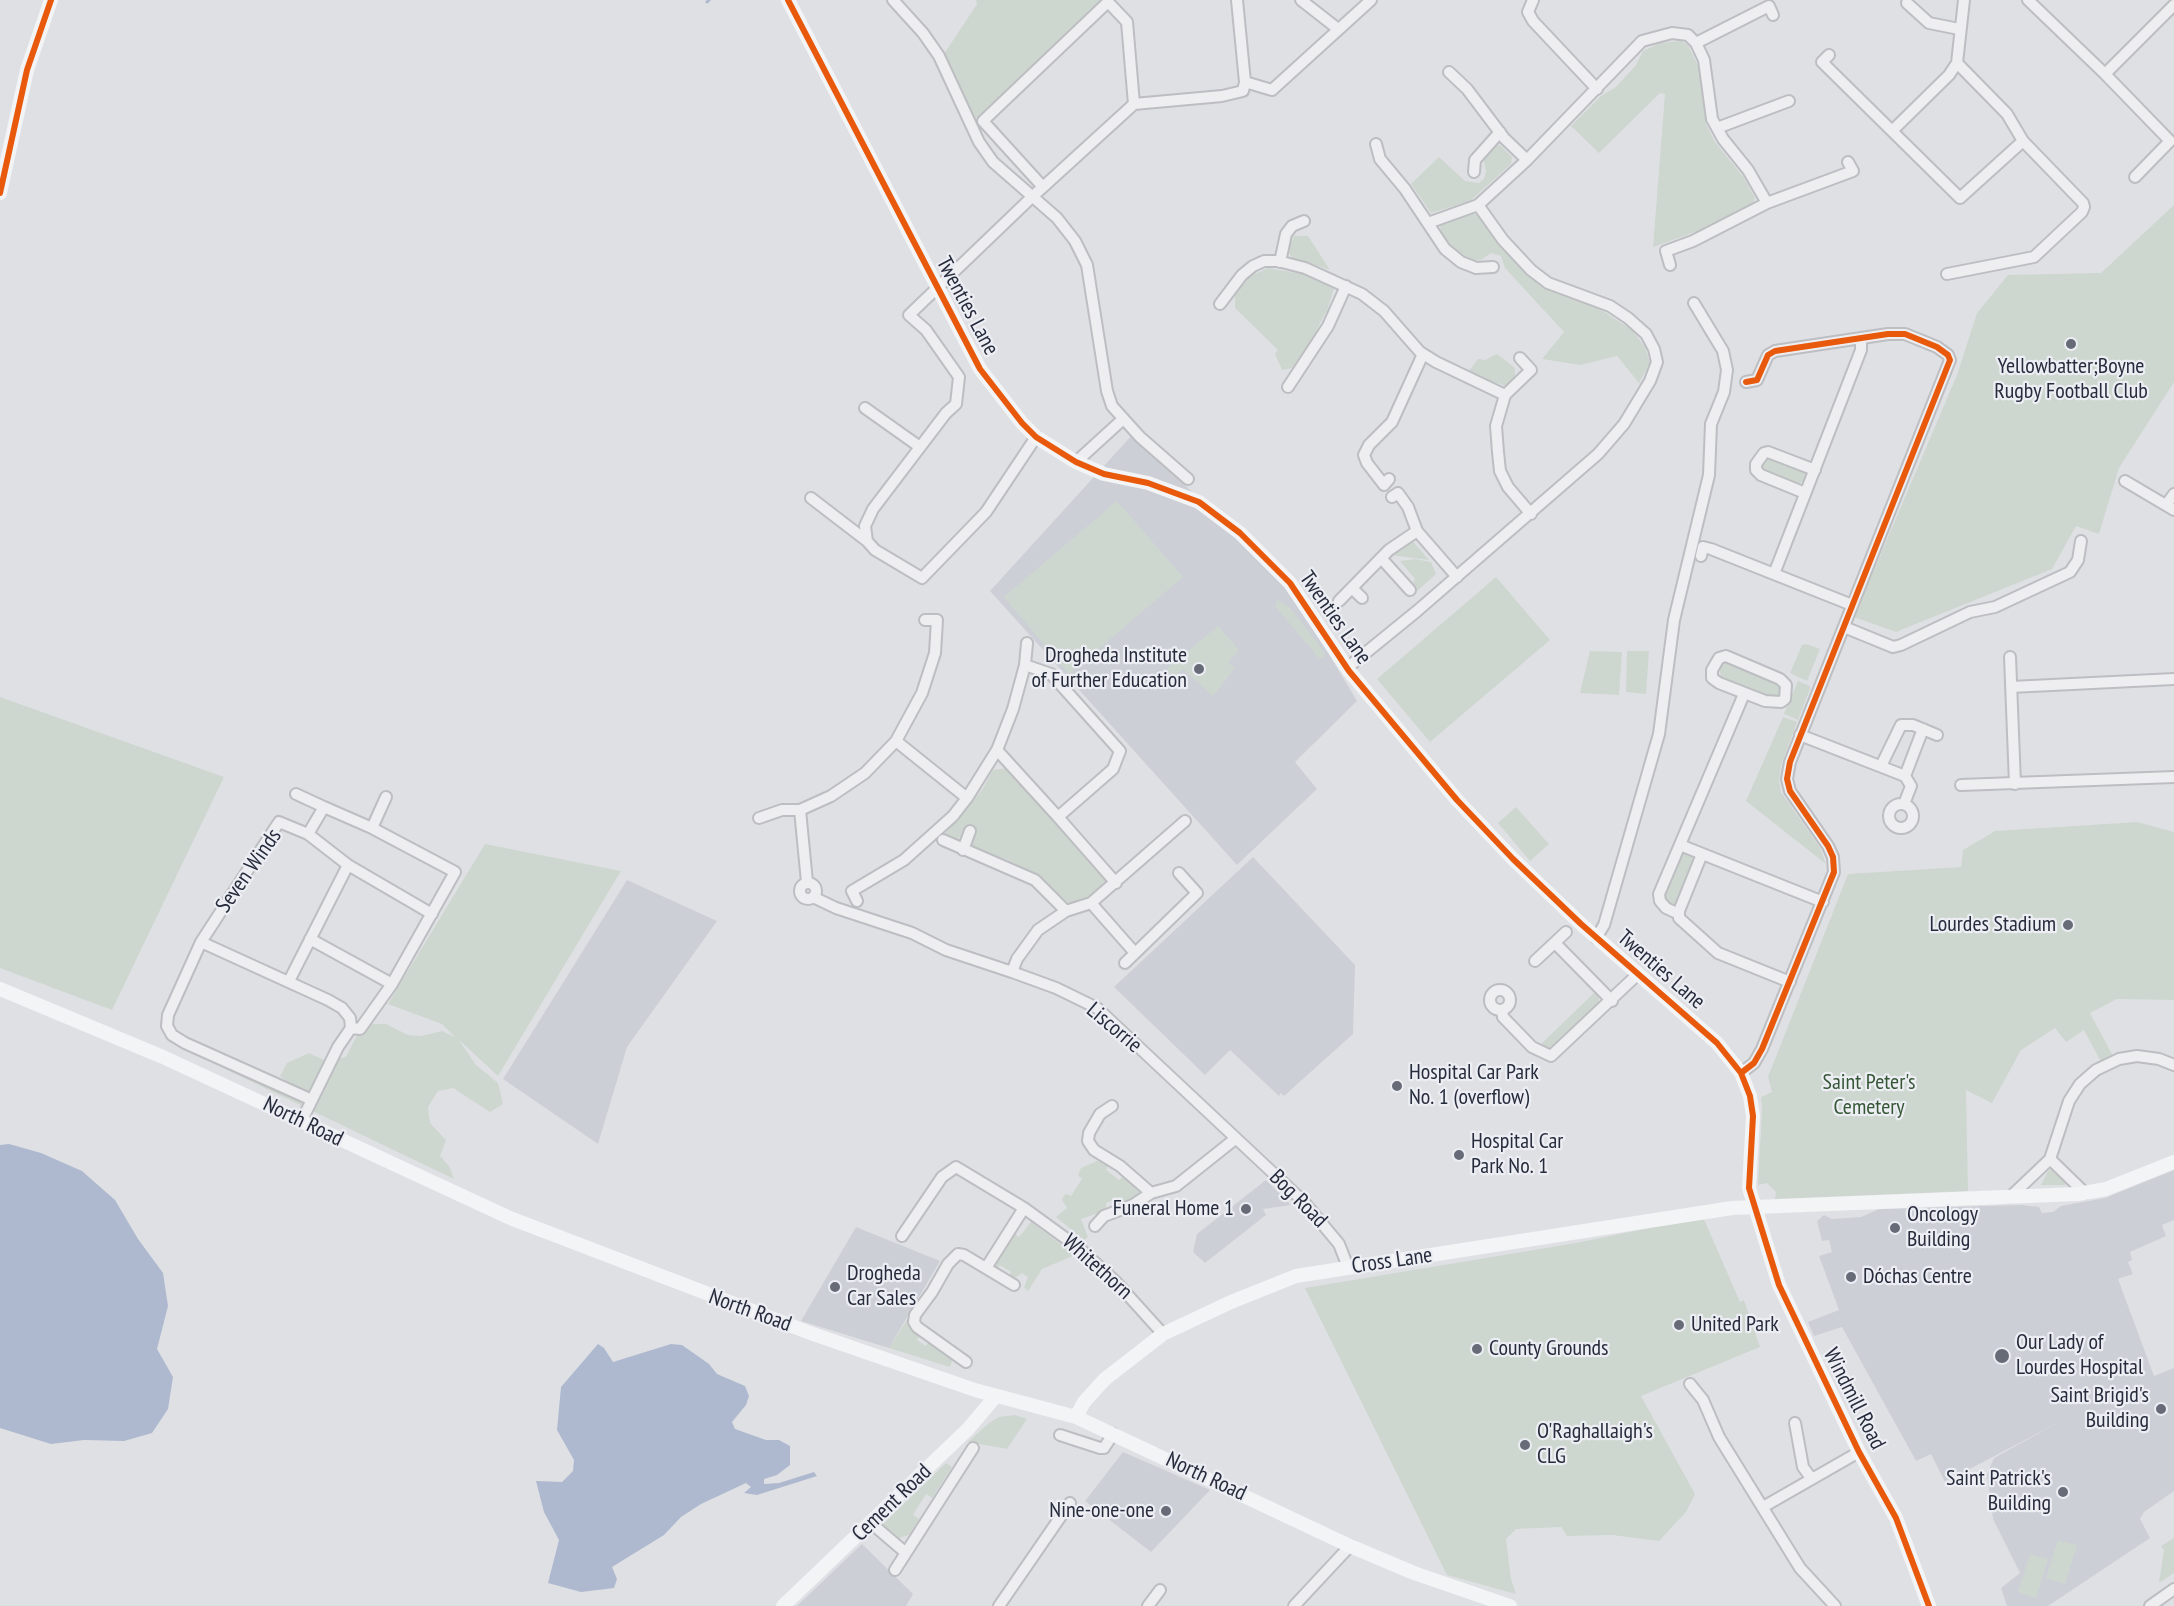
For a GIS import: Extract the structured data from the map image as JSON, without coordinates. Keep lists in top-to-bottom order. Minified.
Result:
{"streets":{"main road":["Twenties Lane","North Road","Cross Lane","Windmill Road","Cement Road"],"street":["Seven Winds","Liscorrie","Bog Road","Whitethorn"]},"crossings":[["Twenties Lane","Cross Lane"],["Twenties Lane","Windmill Road"],["Liscorrie","Bog Road"],["North Road","Cross Lane"],["North Road","Cement Road"],["Bog Road","Cross Lane"],["Cross Lane","Whitethorn"],["Cross Lane","Windmill Road"]],"parks":["Saint Peter's Cemetery"],"places":["Yellowbatter;Boyne Rugby Football Club","Drogheda Institute of Further Education","Lourdes Stadium","Hospital Car Park No. 1 (overflow)","Hospital Car Park No. 1","Funeral Home 1","Oncology Building","Dóchas Centre","Drogheda Car Sales","United Park","County Grounds","Our Lady of Lourdes Hospital","Saint Brigid's Building","O'Raghallaigh's CLG","Saint Patrick's Building","Nine-one-one"]}
